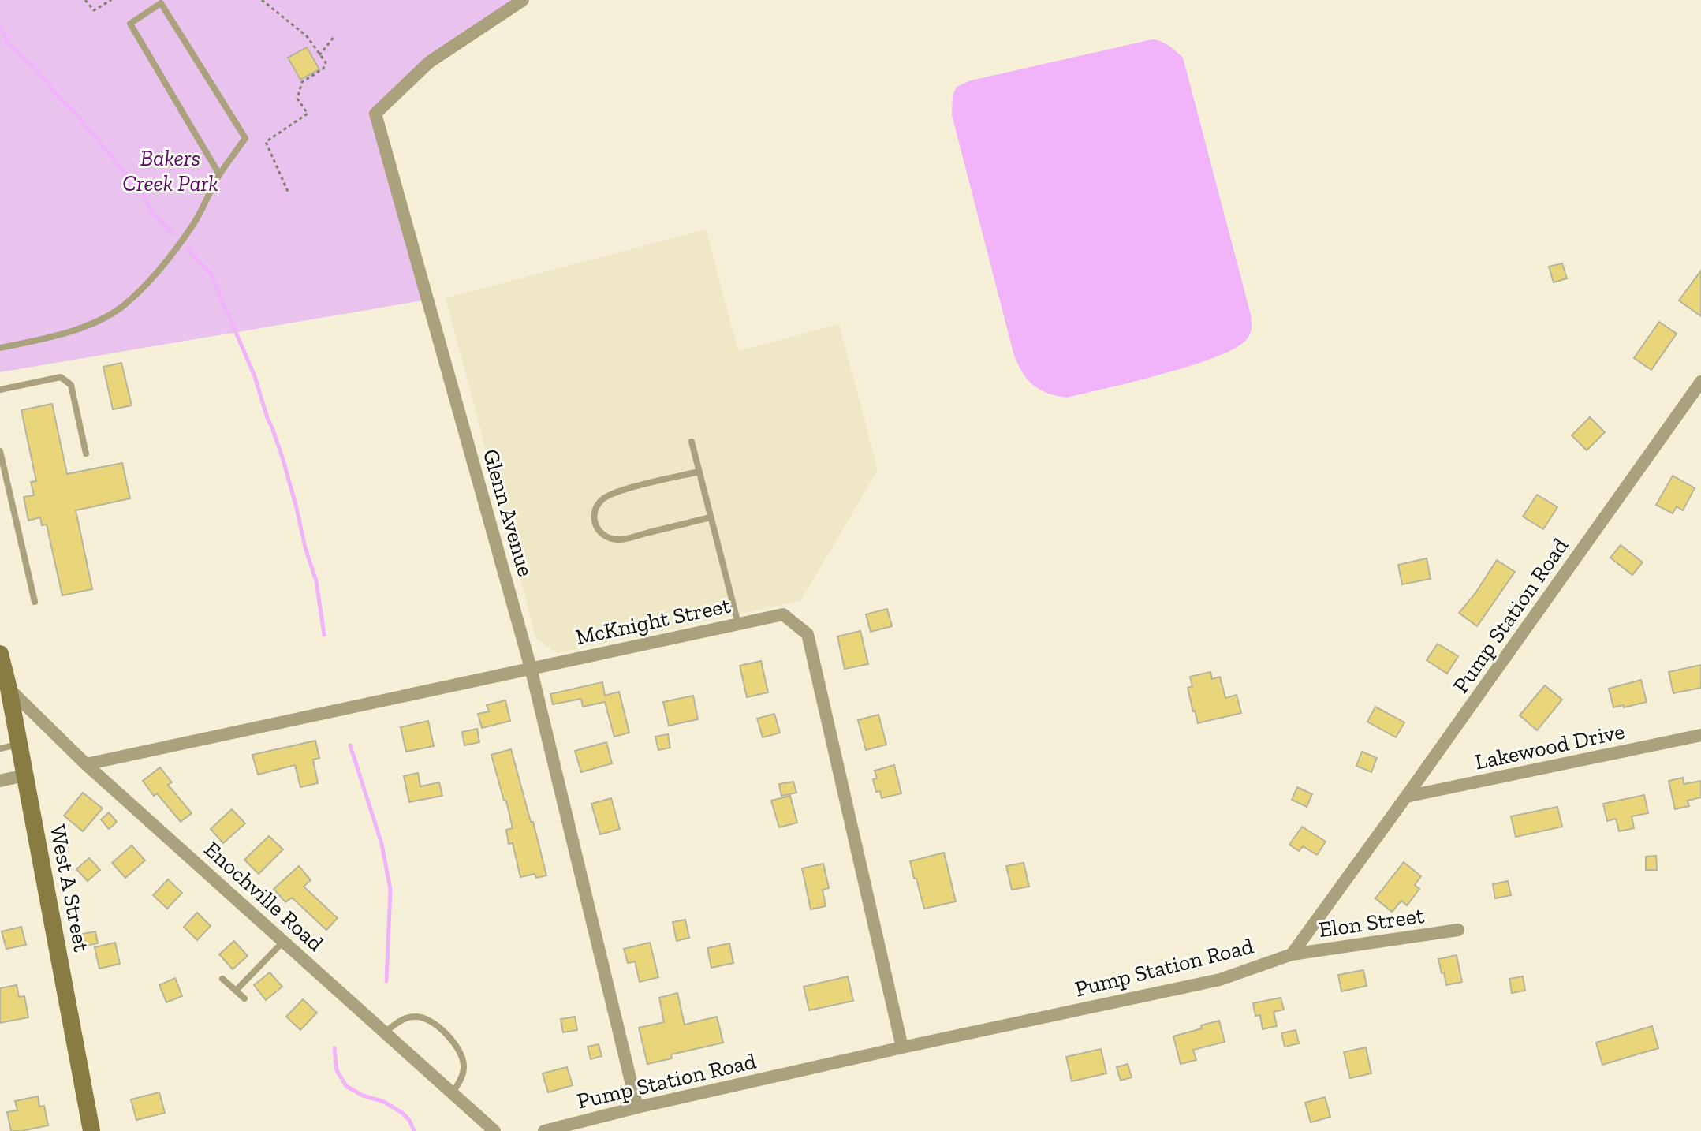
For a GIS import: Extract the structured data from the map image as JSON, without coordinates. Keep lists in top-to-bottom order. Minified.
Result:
{"streets":{"street":["Glenn Avenue","Pump Station Road","McKnight Street","Lakewood Drive","West A Street","Enochville Road","Elon Street"]},"crossings":[["Glenn Avenue","Pump Station Road"],["Glenn Avenue","McKnight Street"],["Pump Station Road","McKnight Street"],["Pump Station Road","Lakewood Drive"],["Pump Station Road","Elon Street"],["McKnight Street","Enochville Road"],["West A Street","Enochville Road"]],"parks":["Bakers Creek Park"]}
